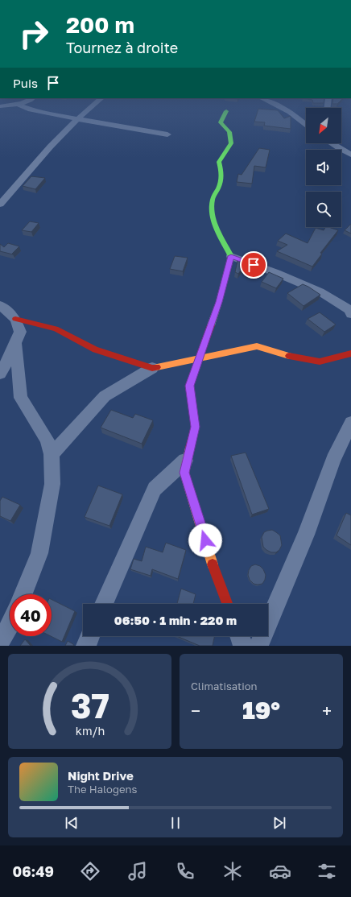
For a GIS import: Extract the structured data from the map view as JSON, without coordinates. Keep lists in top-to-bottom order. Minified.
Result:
{"north":"bottom left","page":{"turn":["200 m","Tournez à droite"],"then":"Puis","limit":"40","trip":"06:50 · 1 min · 220 m","tile":"Climatisation","heat":["−","19°","+"],"song":["Night Drive","The Halogens"],"tabs":"06:49","gauge":["37","km/h"]}}
